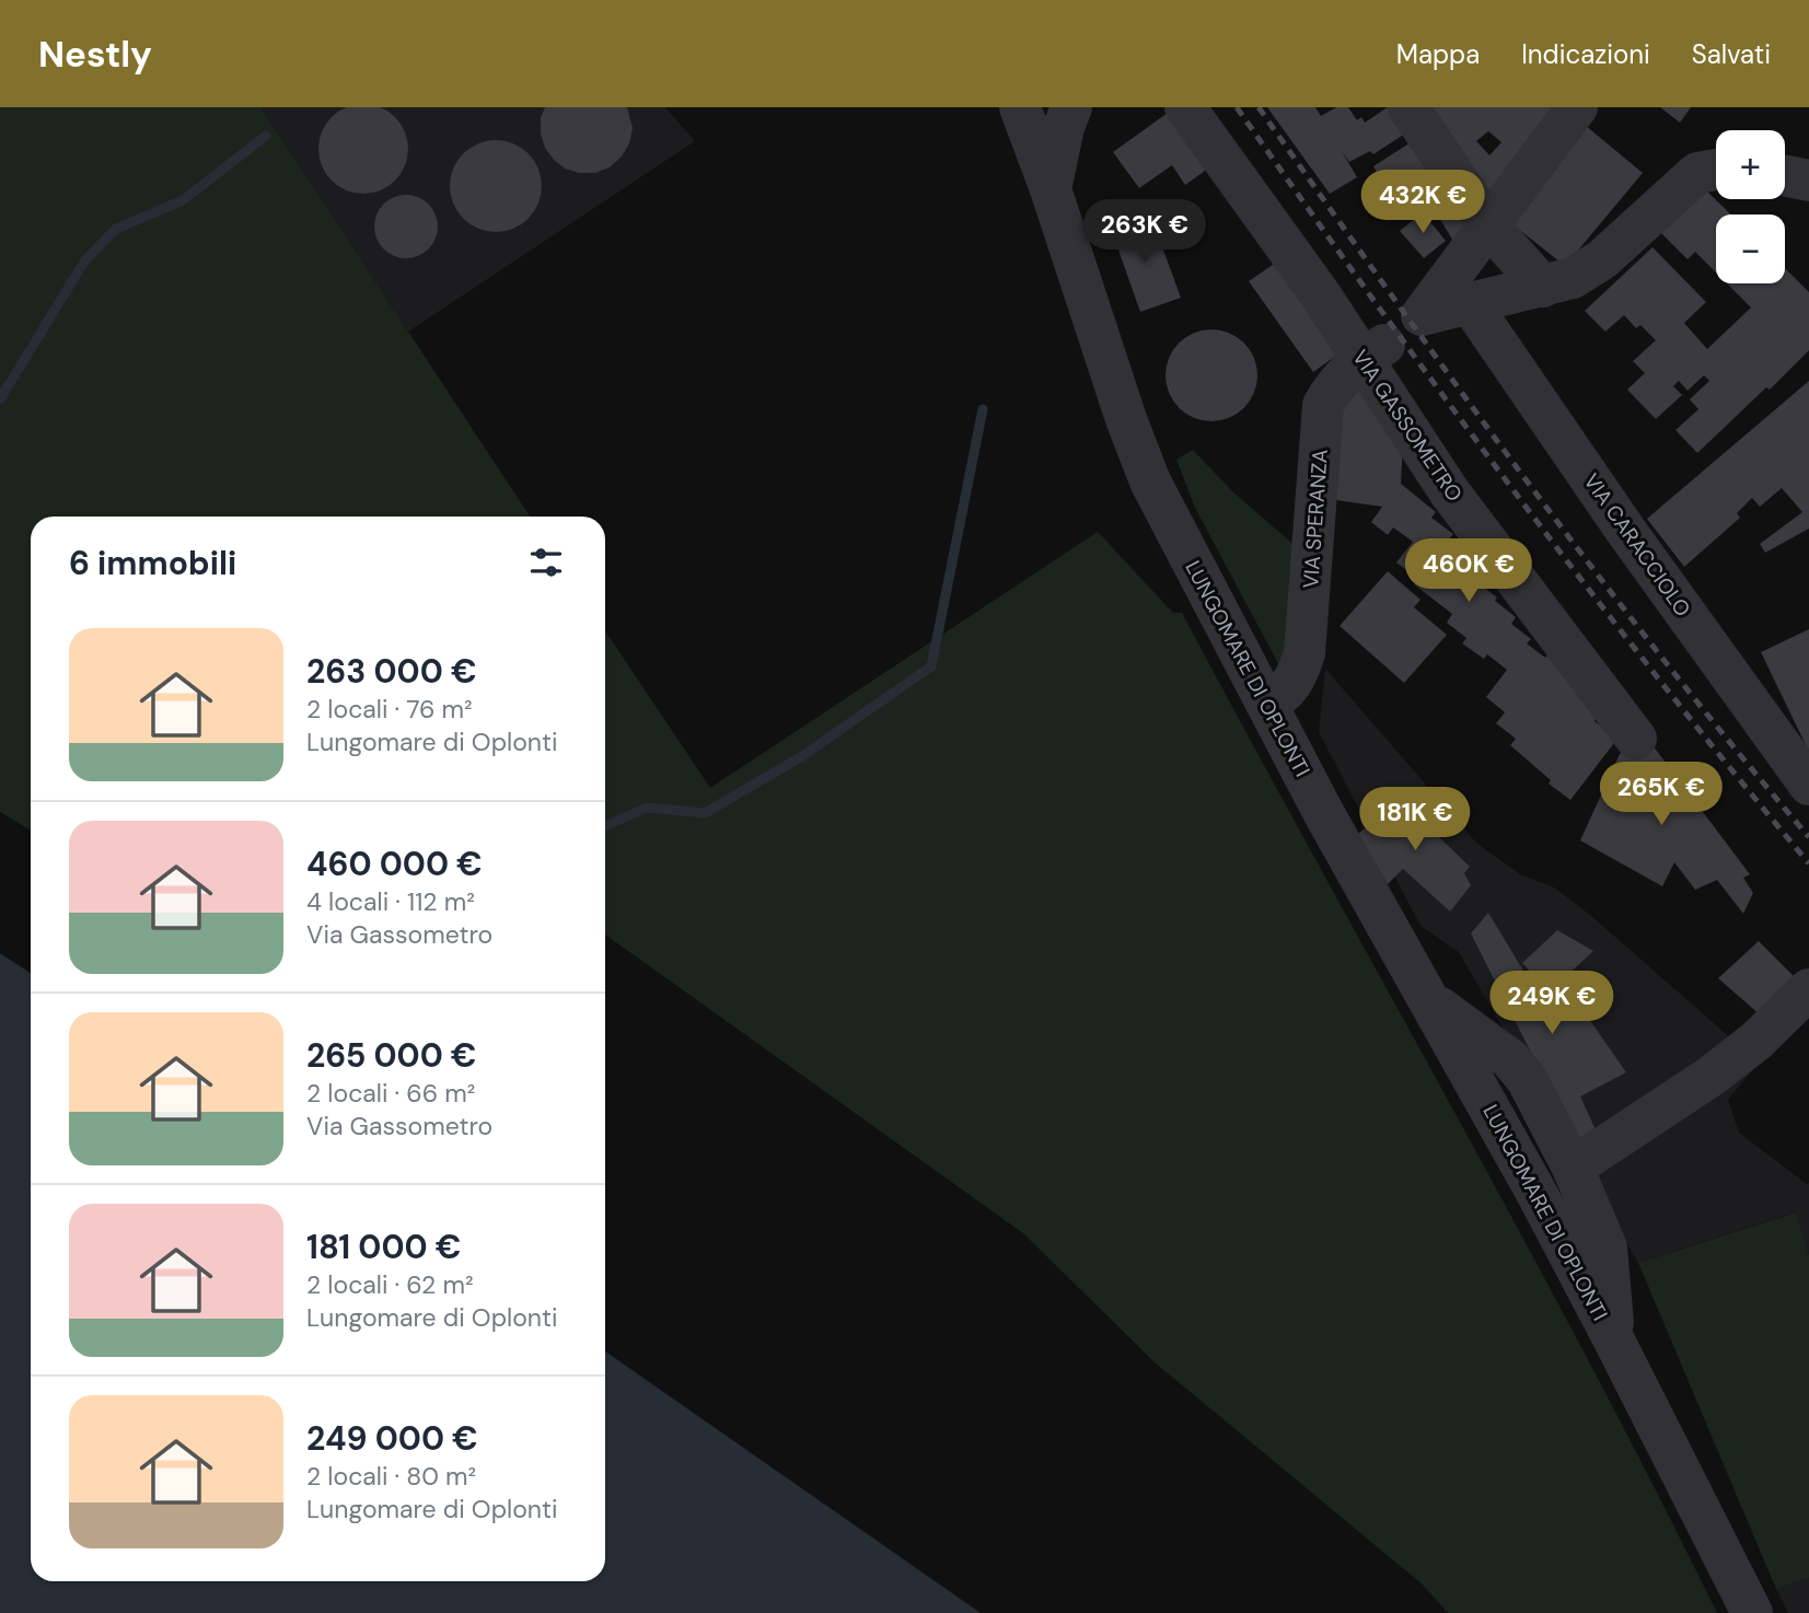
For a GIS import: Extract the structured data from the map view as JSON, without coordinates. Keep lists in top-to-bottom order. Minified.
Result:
{"streets":{"street":["VIA GASSOMETRO","VIA SPERANZA","VIA CARACCIOLO","LUNGOMARE DI OPLONTI"]},"crossings":[["VIA GASSOMETRO","VIA SPERANZA"],["VIA SPERANZA","LUNGOMARE DI OPLONTI"]],"page":{"header":"Nestly","nav":["Mappa","Indicazioni","Salvati"],"map_buttons":["+","−"],"price":["432K €","263K €","460K €","265K €","181K €","249K €"],"heading":"6 immobili","list":[{"name":"263 000 €","note":"2 locali · 76 m² · Lungomare di Oplonti"},{"name":"460 000 €","note":"4 locali · 112 m² · Via Gassometro"},{"name":"265 000 €","note":"2 locali · 66 m² · Via Gassometro"},{"name":"181 000 €","note":"2 locali · 62 m² · Lungomare di Oplonti"},{"name":"249 000 €","note":"2 locali · 80 m² · Lungomare di Oplonti"}]}}
